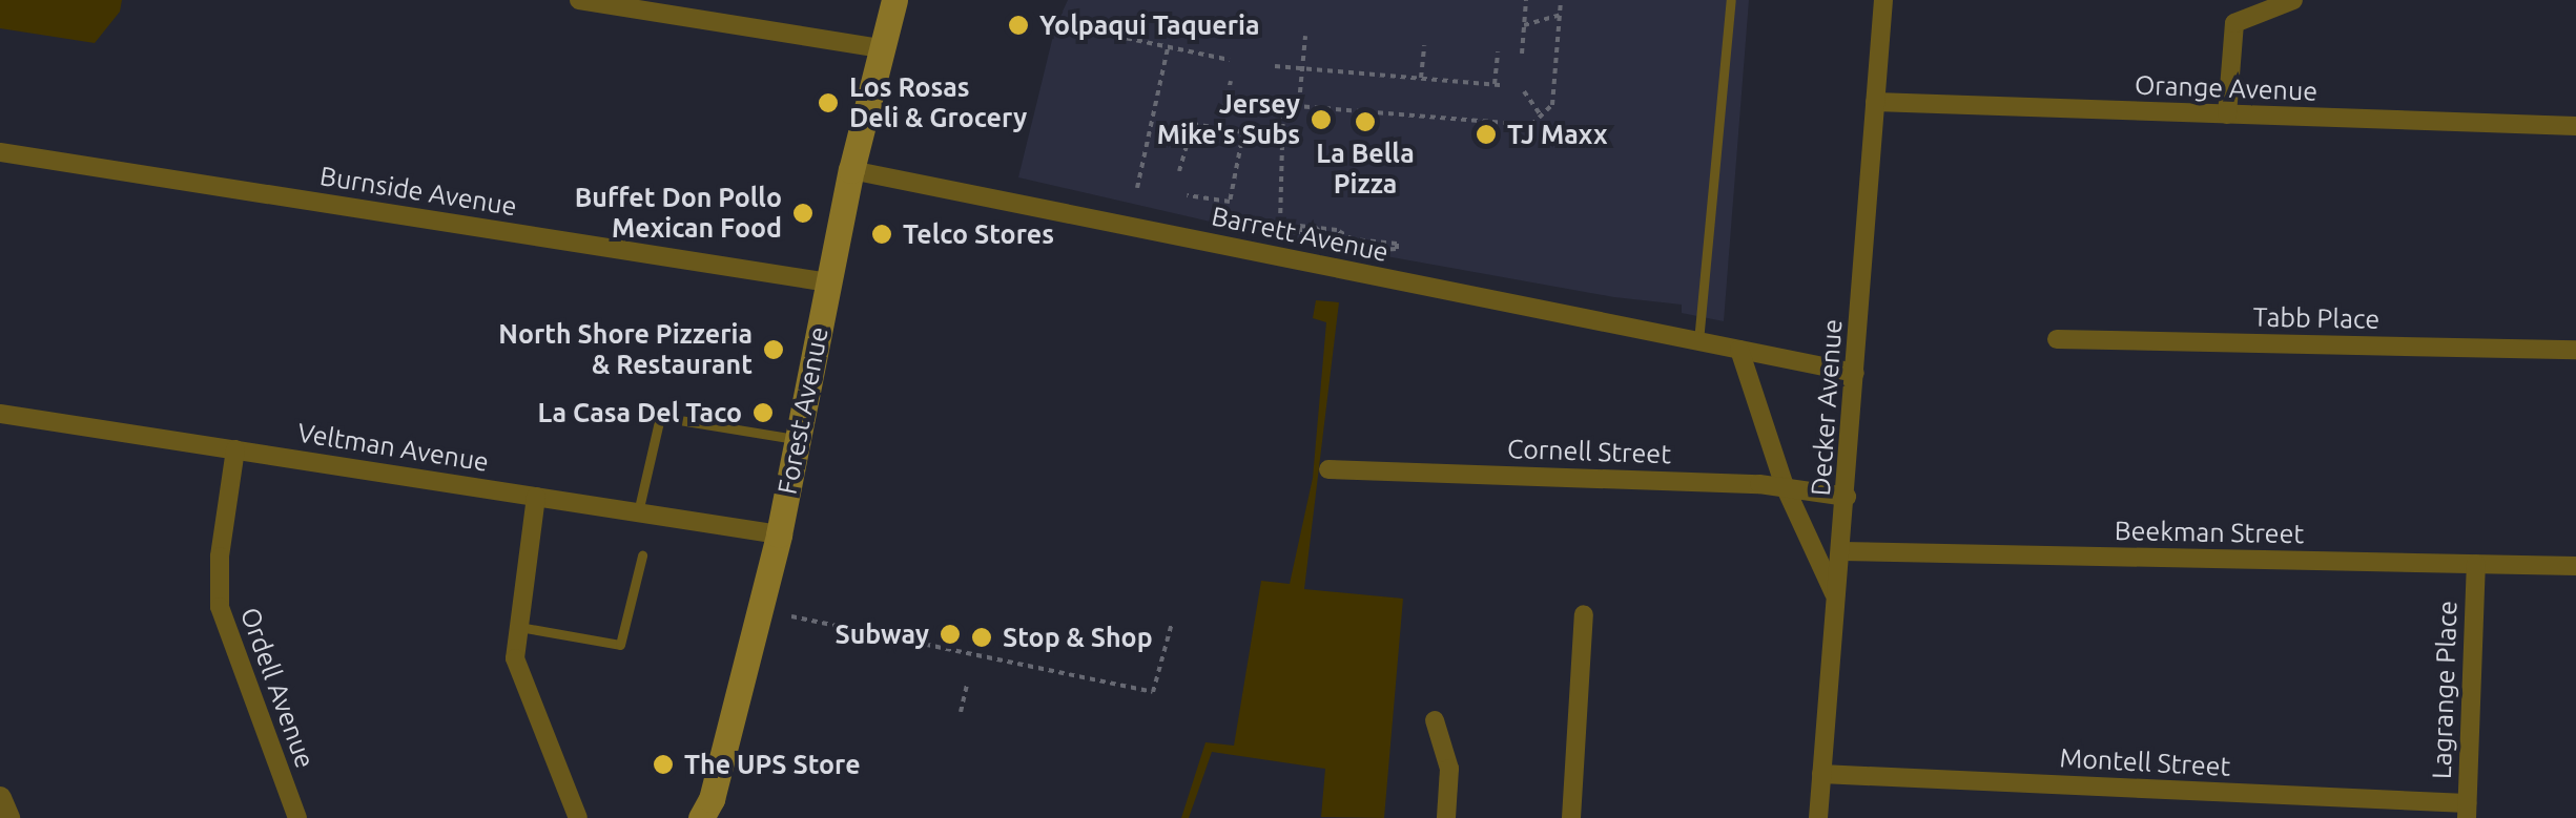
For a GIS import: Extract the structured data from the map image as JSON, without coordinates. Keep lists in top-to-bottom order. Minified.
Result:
{"streets":{"main road":["Forest Avenue"],"street":["Orange Avenue","Burnside Avenue","Barrett Avenue","Tabb Place","Decker Avenue","Veltman Avenue","Cornell Street","Beekman Street","Ordell Avenue","Lagrange Place","Montell Street"]},"crossings":[["Orange Avenue","Decker Avenue"],["Burnside Avenue","Forest Avenue"],["Barrett Avenue","Decker Avenue"],["Barrett Avenue","Forest Avenue"],["Decker Avenue","Cornell Street"],["Decker Avenue","Beekman Street"],["Decker Avenue","Montell Street"],["Forest Avenue","Veltman Avenue"],["Veltman Avenue","Ordell Avenue"],["Beekman Street","Lagrange Place"],["Lagrange Place","Montell Street"]],"places":["Yolpaqui Taqueria","Los Rosas Deli & Grocery","Jersey Mike's Subs","La Bella Pizza","TJ Maxx","Buffet Don Pollo Mexican Food","Telco Stores","North Shore Pizzeria & Restaurant","La Casa Del Taco","Subway","Stop & Shop","The UPS Store"]}
